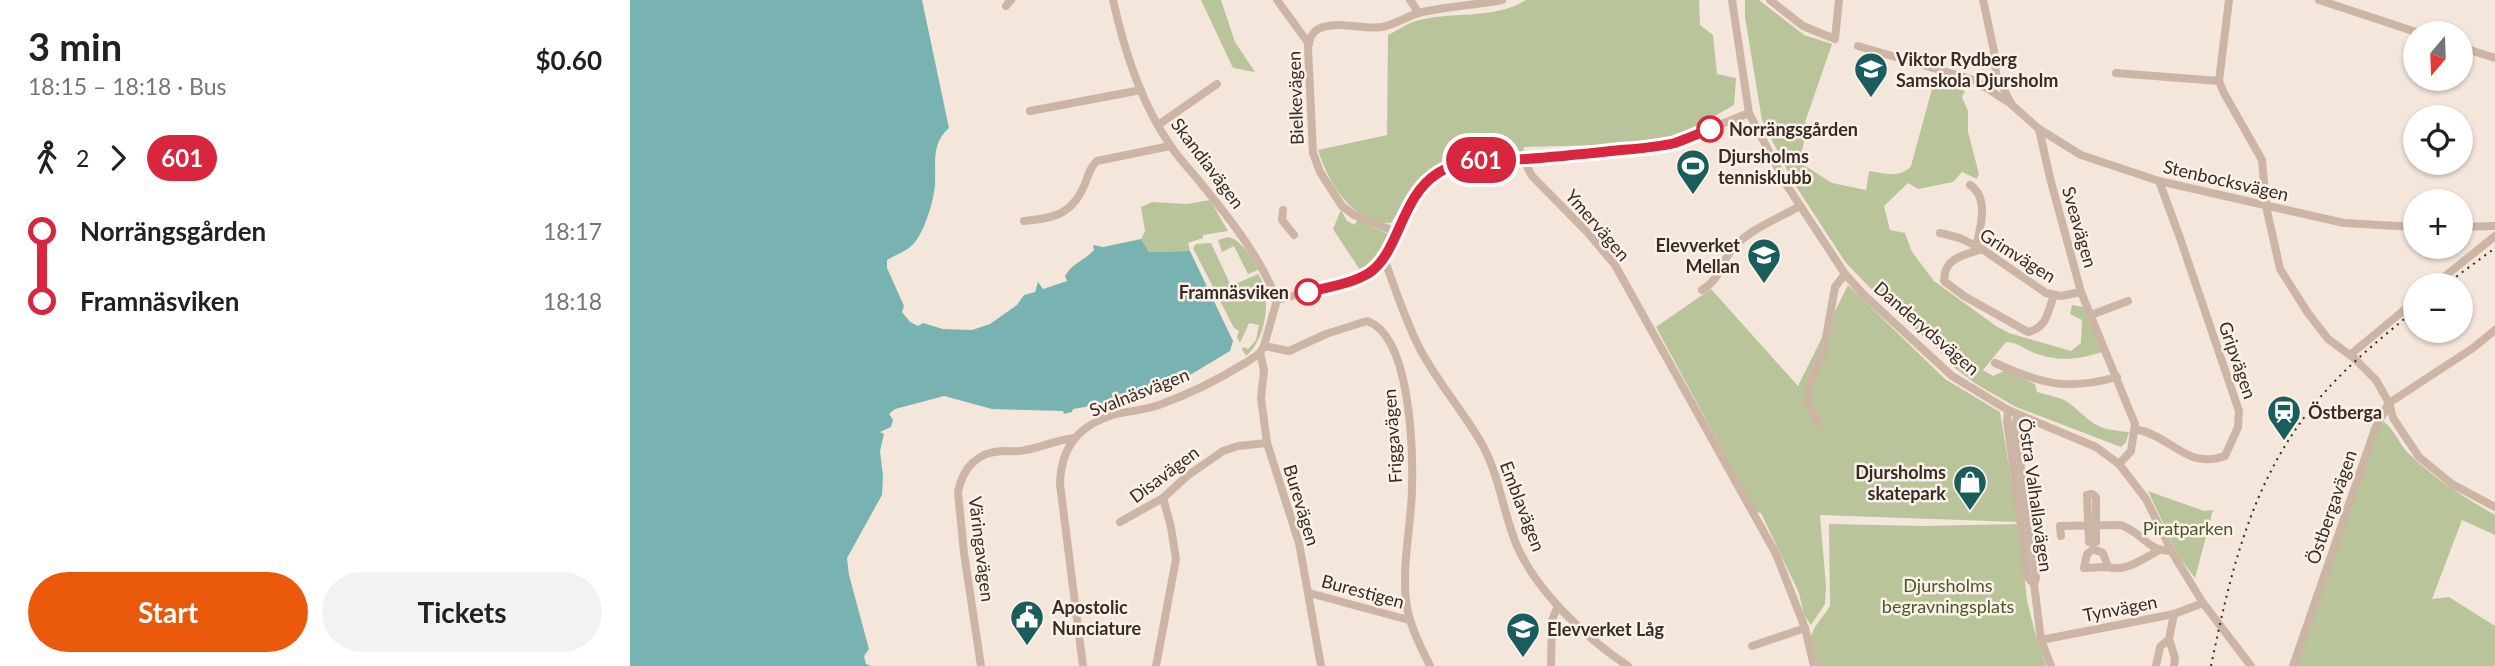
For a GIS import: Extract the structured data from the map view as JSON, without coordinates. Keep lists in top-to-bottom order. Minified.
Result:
{"streets":{"street":["Bielkevägen","Skandiavägen","Stenbocksvägen","Ymervägen","Sveavägen","Grimvägen","Danderydsvägen","Gripvägen","Svalnäsvägen","Friggavägen","Disavägen","Östra Valhallavägen","Burevägen","Emblavägen","Östbergavägen","Väringavägen","Burestigen","Tynvägen"]},"crossings":[["Stenbocksvägen","Sveavägen"],["Stenbocksvägen","Gripvägen"],["Sveavägen","Grimvägen"],["Sveavägen","Gripvägen"],["Danderydsvägen","Östra Valhallavägen"],["Danderydsvägen","Tynvägen"],["Svalnäsvägen","Friggavägen"],["Svalnäsvägen","Burevägen"],["Svalnäsvägen","Väringavägen"],["Friggavägen","Burevägen"],["Friggavägen","Burestigen"],["Disavägen","Burevägen"],["Östra Valhallavägen","Tynvägen"],["Burevägen","Burestigen"]],"parks":["Piratparken","Djursholms begravningsplats"],"places":{"school or university":["Viktor Rydberg Samskola Djursholm","Elevverket Mellan","Elevverket Låg"],"other":["Norrängsgården","Framnäsviken"],"sports":["Djursholms tennisklubb"],"station":["Östberga"],"shop":["Djursholms skatepark"],"public building":["Apostolic Nunciature"]},"lines":["bus line 601"],"north":"bottom","page":{"heading":["3 min","18:15 – 18:18 · Bus","$0.60"],"on_map":"601","map_buttons":["+","−"],"legs":["2","601"],"list":[{"name":"Norrängsgården","value":"18:17"},{"name":"Framnäsviken","value":"18:18"}],"buttons":["Start","Tickets"]}}
